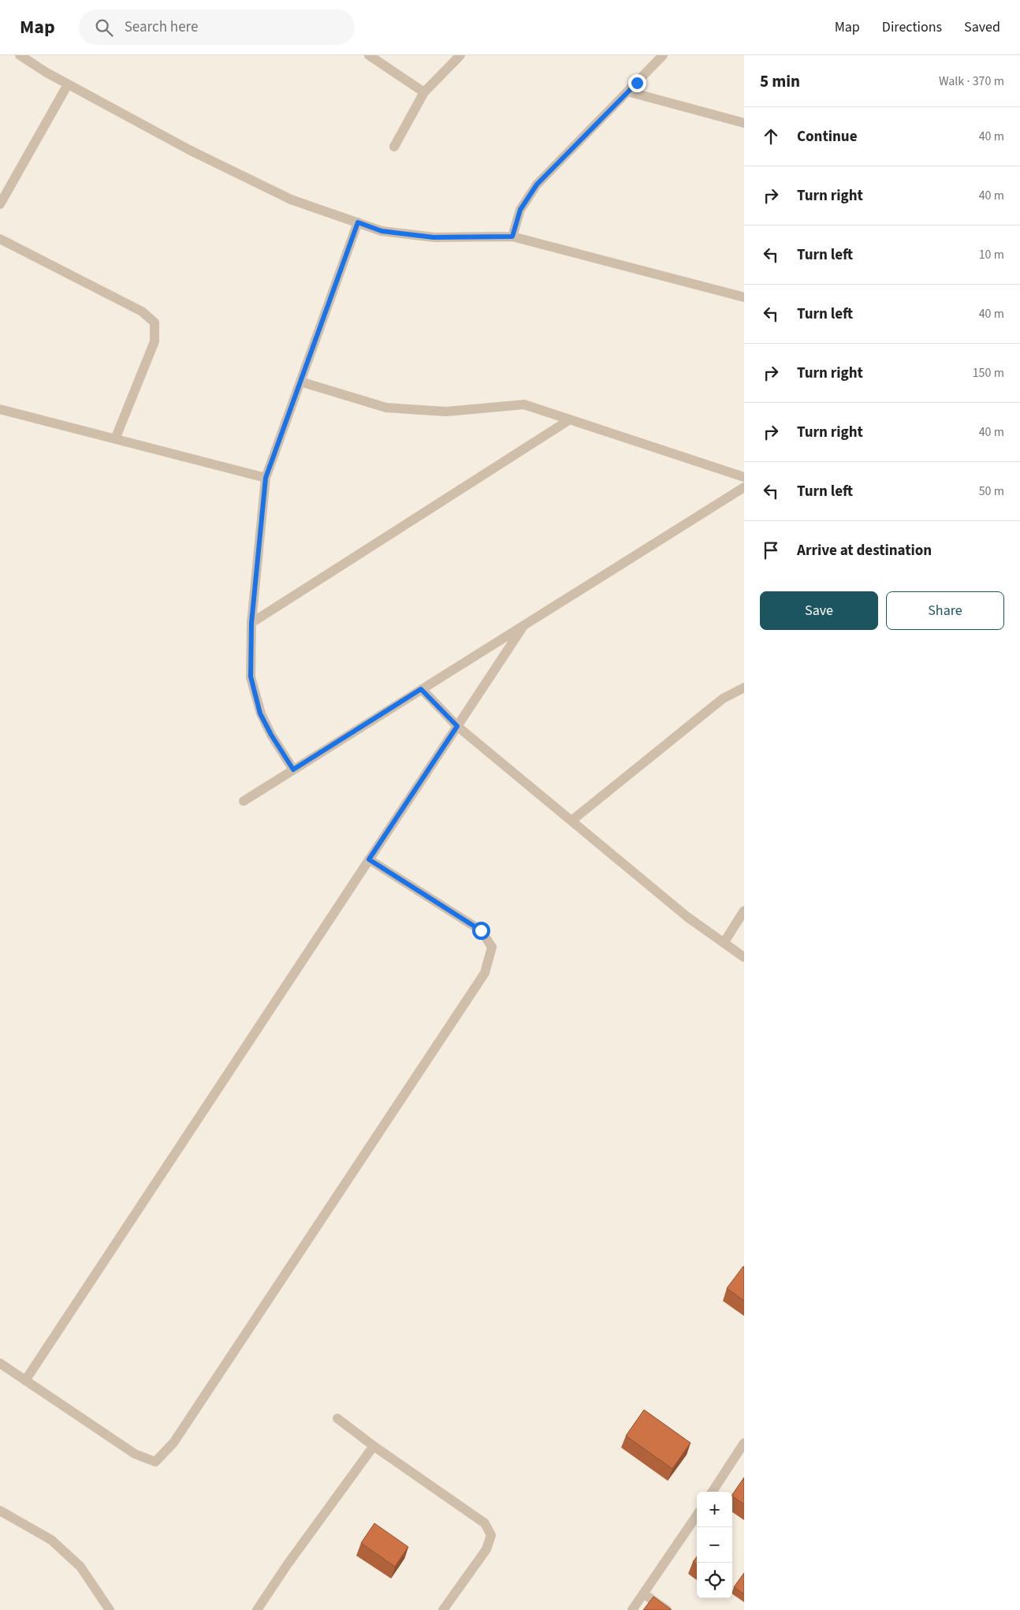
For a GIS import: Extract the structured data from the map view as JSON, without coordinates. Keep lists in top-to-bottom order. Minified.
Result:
{"page":{"header":"Map","search":"Search here","nav":["Map","Directions","Saved"],"heading":["5 min","Walk · 370 m"],"list":[["Continue","40 m"],["Turn right","40 m"],["Turn left","10 m"],["Turn left","40 m"],["Turn right","150 m"],["Turn right","40 m"],["Turn left","50 m"],"Arrive at destination"],"buttons":["Save","Share"],"map_buttons":["+","−"]}}
